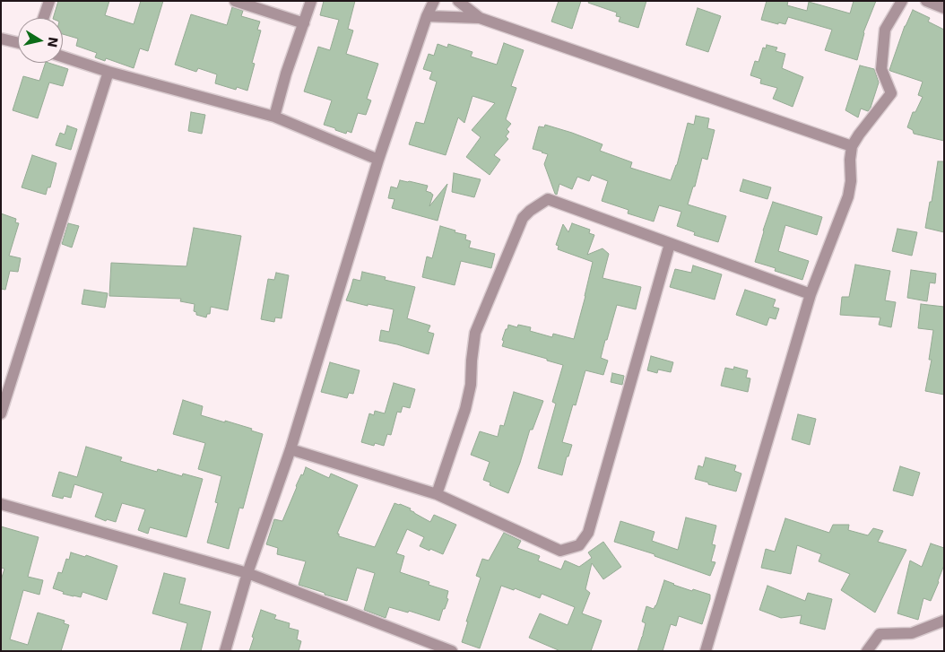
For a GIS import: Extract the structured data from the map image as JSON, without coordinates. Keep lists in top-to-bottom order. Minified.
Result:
{"north":"right"}
